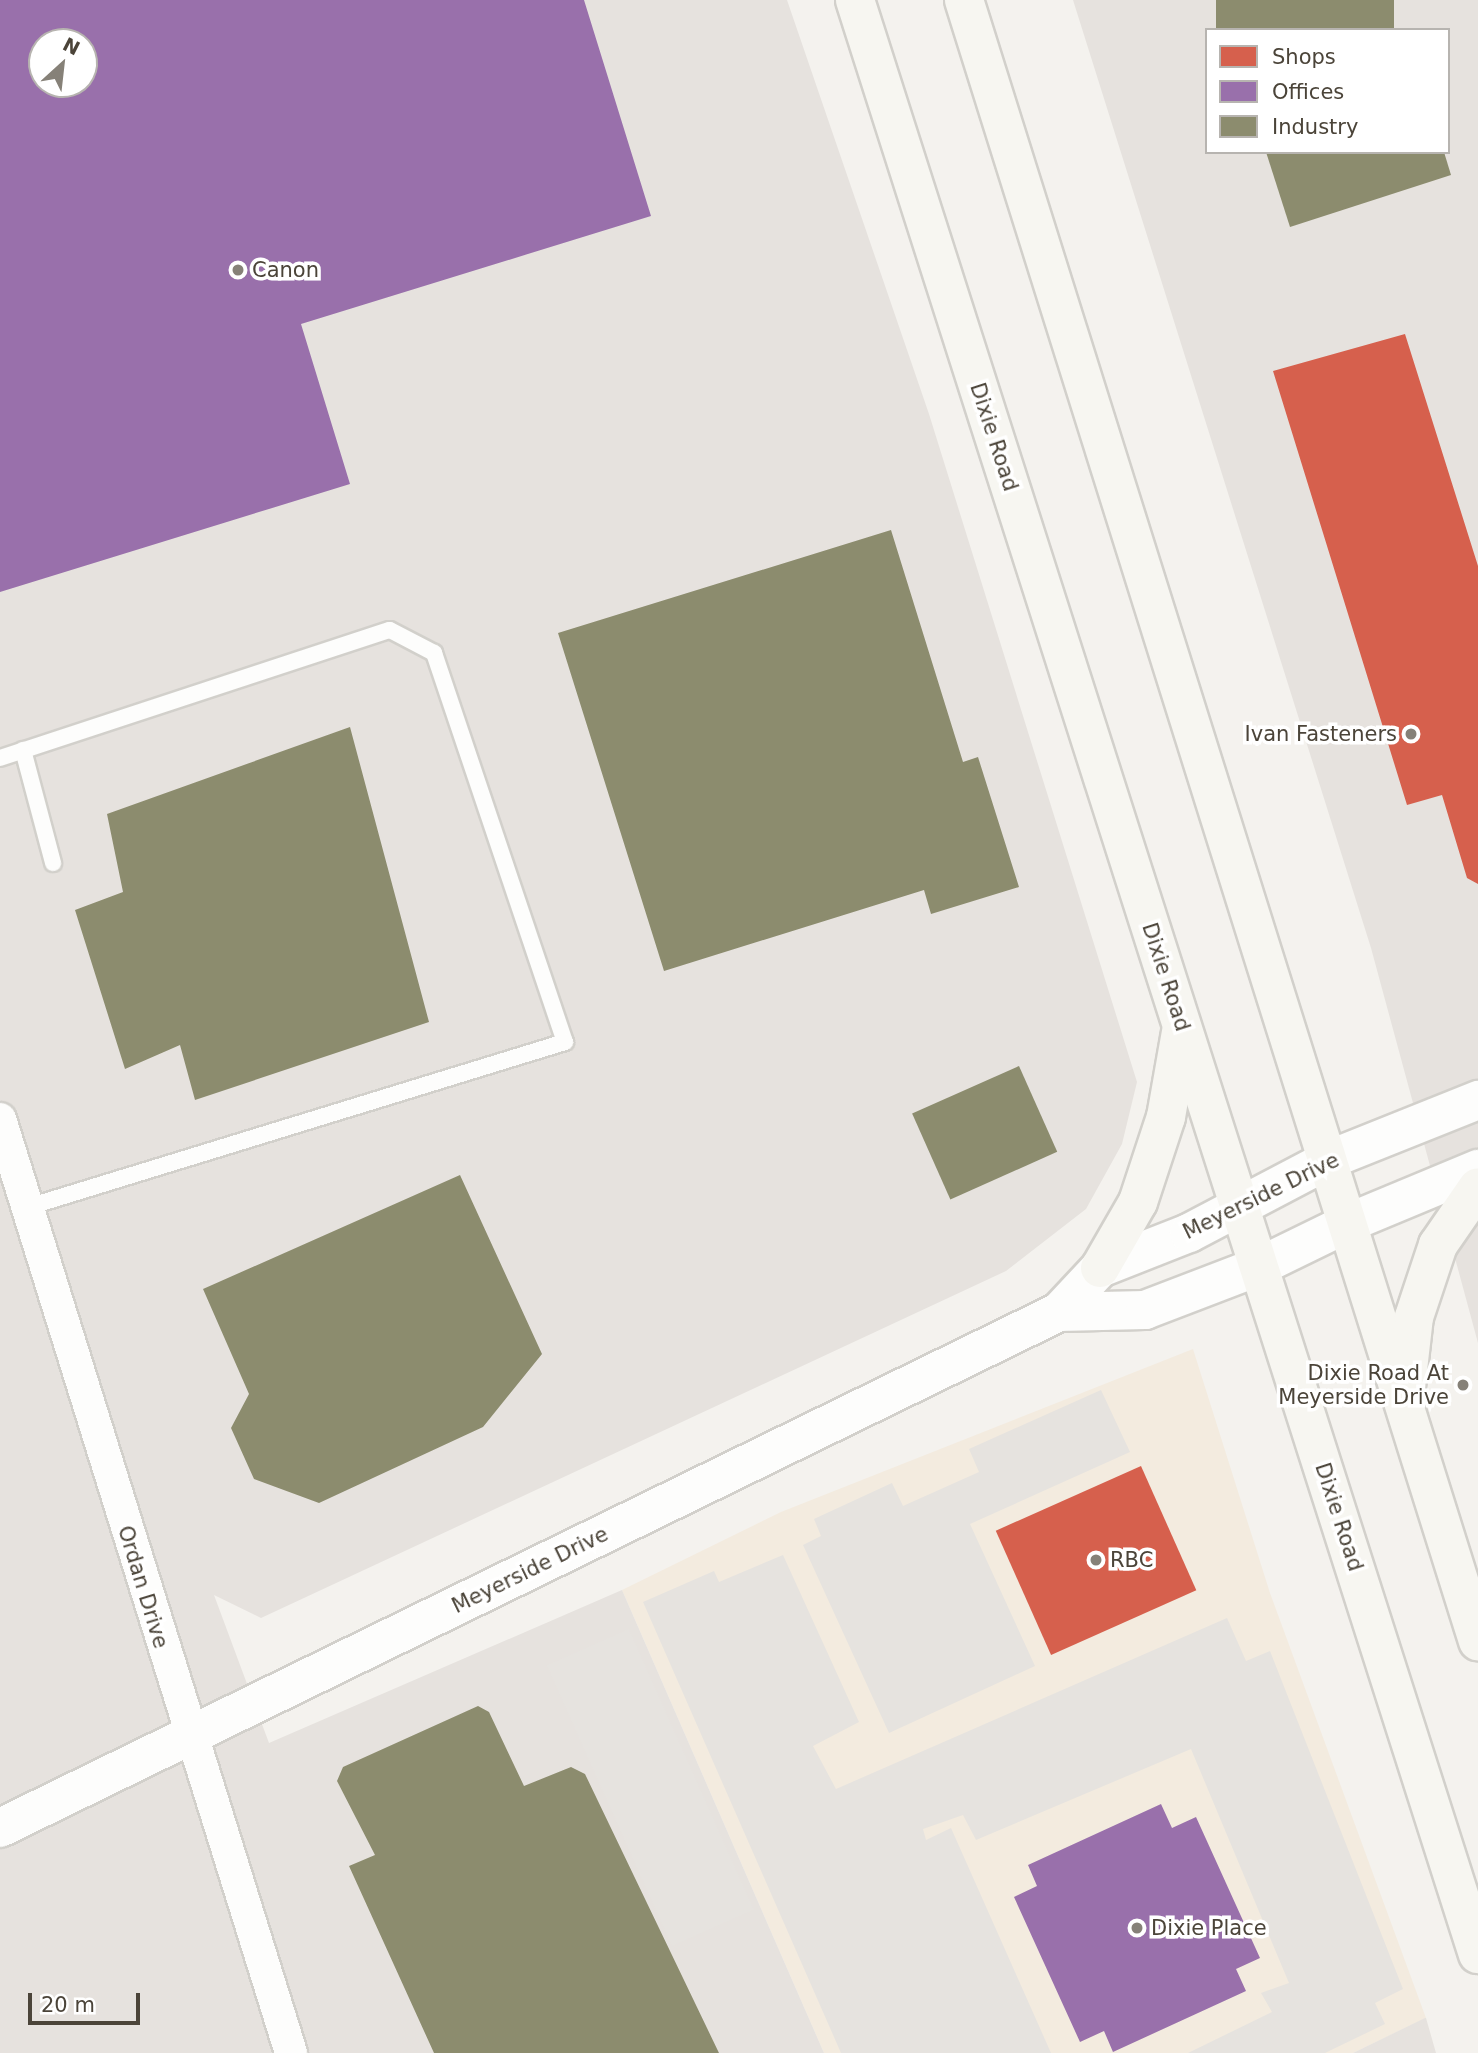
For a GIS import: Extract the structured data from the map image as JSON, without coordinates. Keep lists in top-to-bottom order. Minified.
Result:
{"streets":{"main road":["Dixie Road"],"street":["Meyerside Drive","Ordan Drive"]},"crossings":[["Dixie Road","Meyerside Drive"],["Meyerside Drive","Ordan Drive"]],"places":["Canon","Ivan Fasteners","Dixie Road At Meyerside Drive","RBC","Dixie Place"],"legend":["Shops","Offices","Industry"],"scale_bar":"20 m","north":"top right"}
